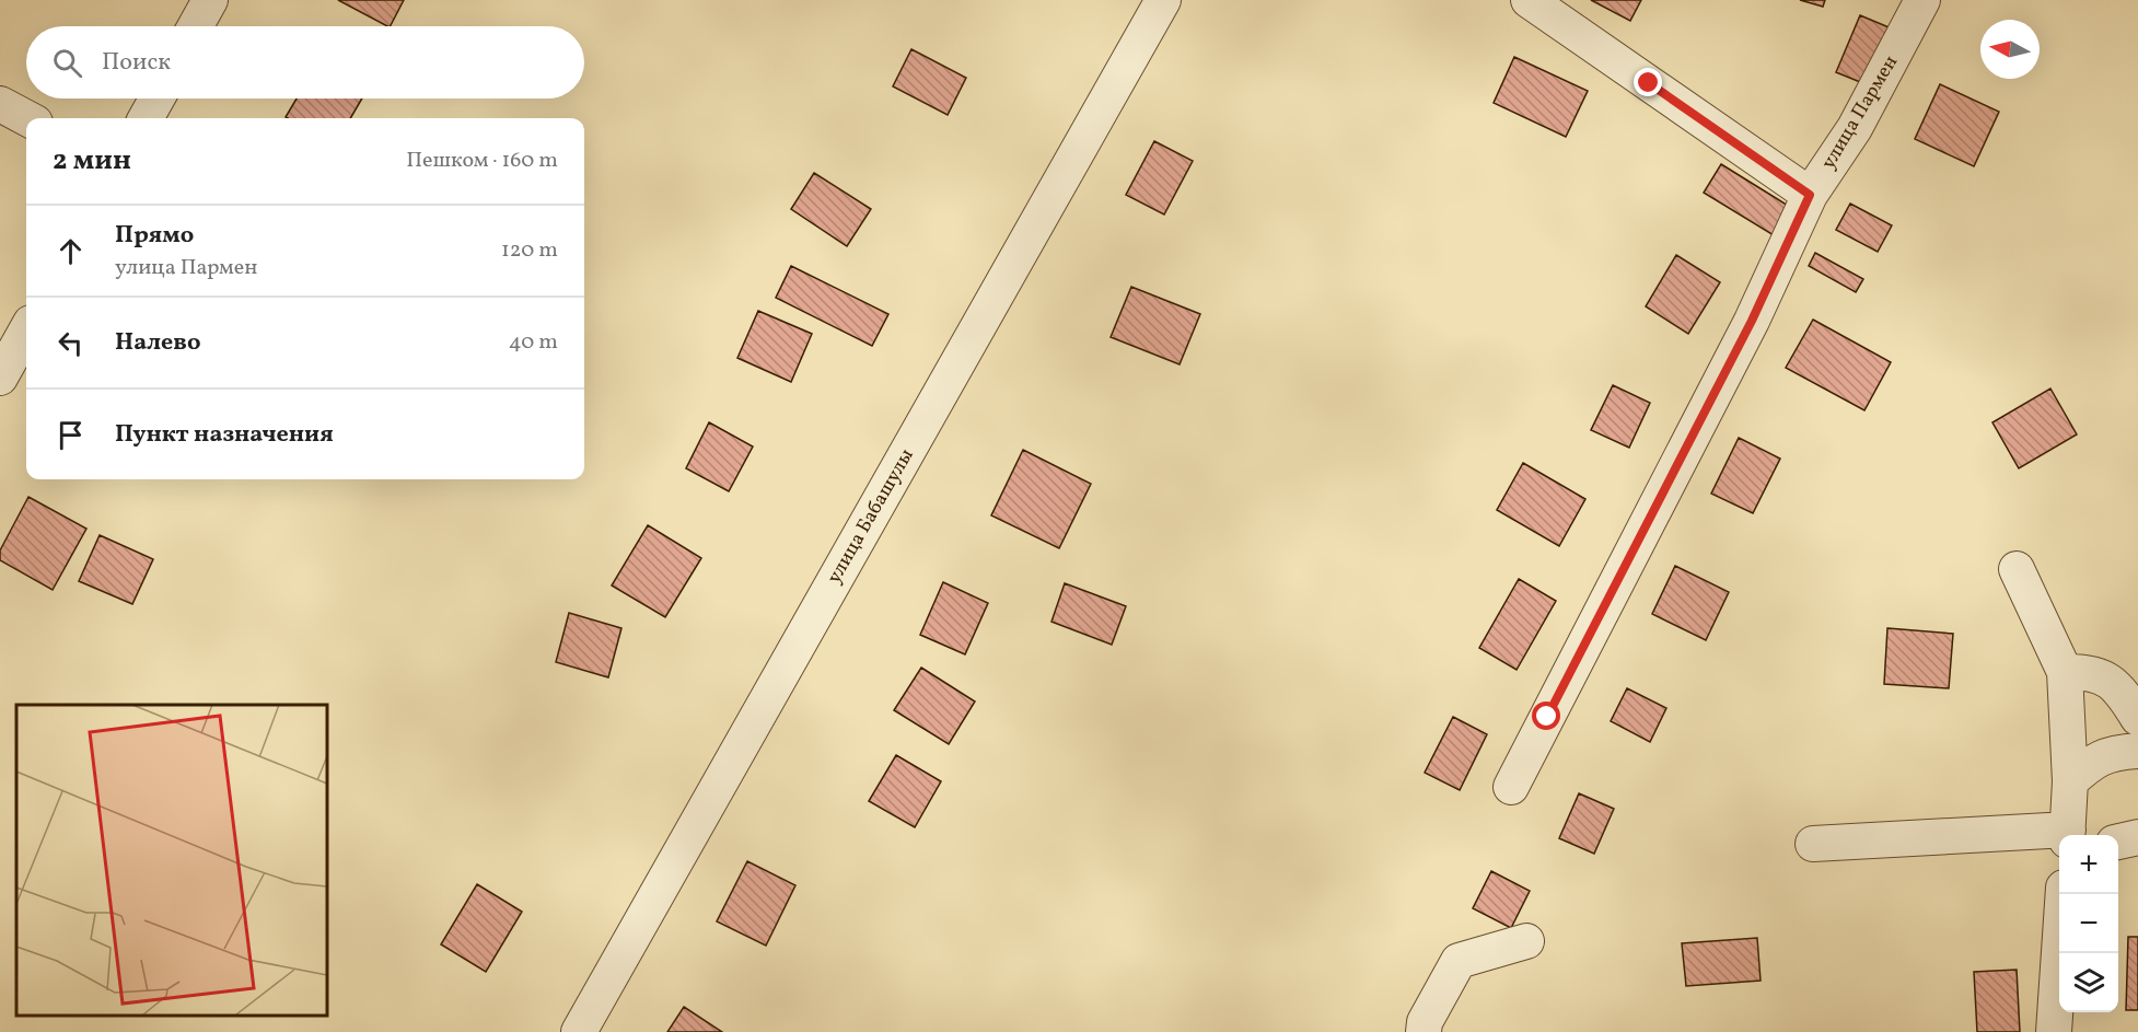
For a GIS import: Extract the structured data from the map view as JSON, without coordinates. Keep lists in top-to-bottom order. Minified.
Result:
{"streets":{"street":["улица Пармен","улица Бабашулы"]},"north":"left","page":{"search":"Поиск","heading":["2 мин","Пешком · 160 m"],"list":[["Прямо","улица Пармен","120 m"],["Налево","40 m"],"Пункт назначения"],"map_buttons":["+","−"]}}
